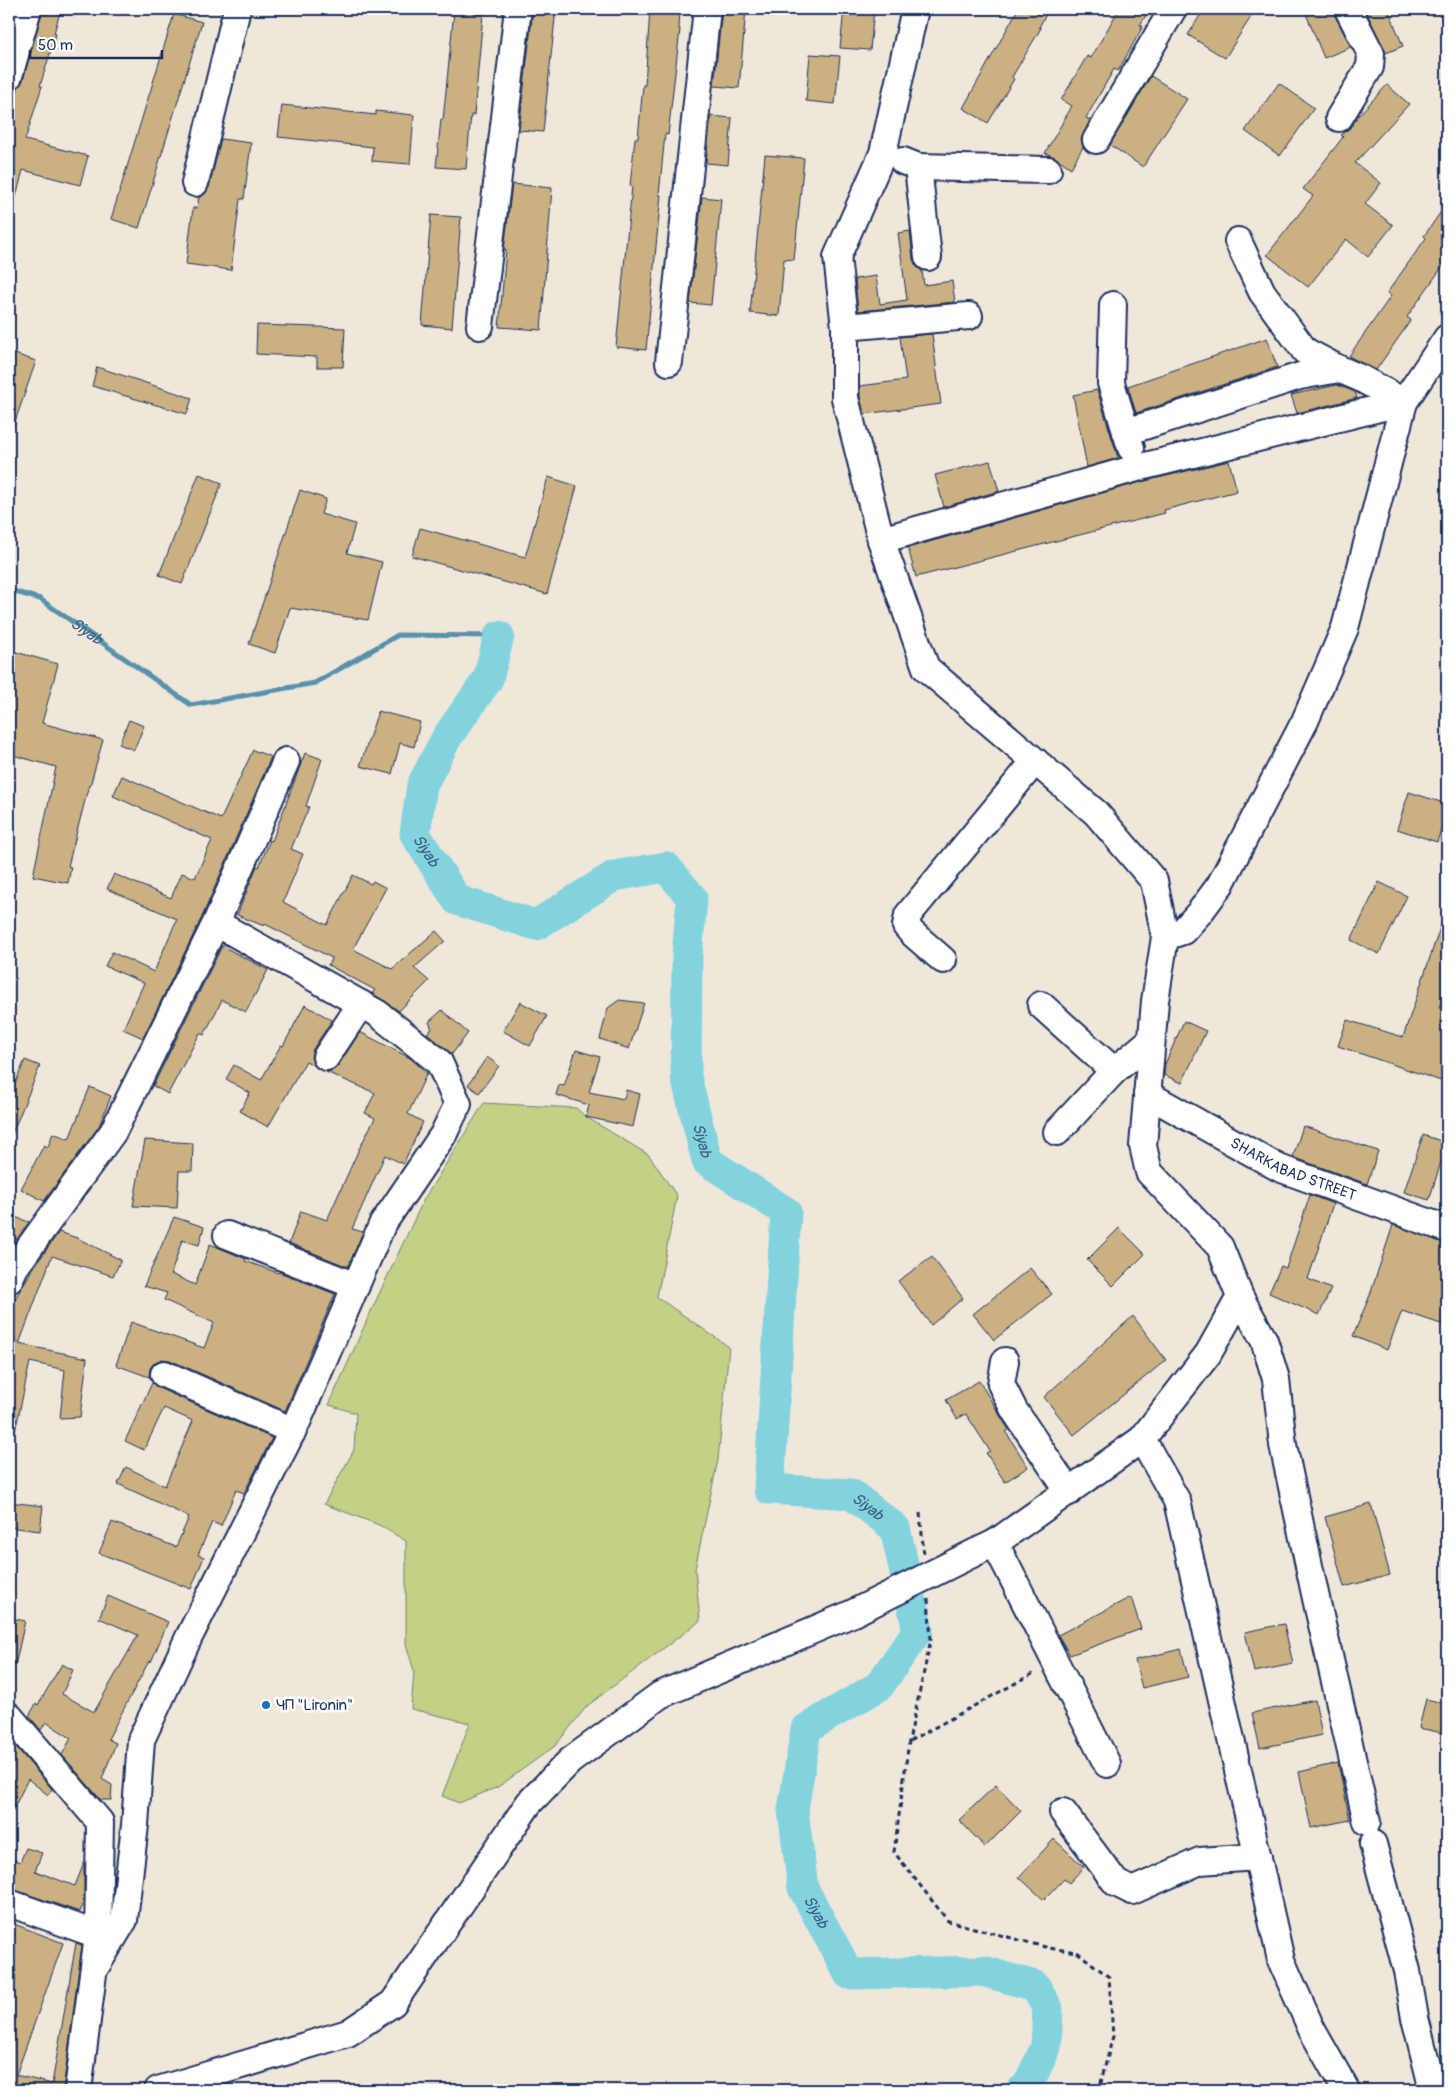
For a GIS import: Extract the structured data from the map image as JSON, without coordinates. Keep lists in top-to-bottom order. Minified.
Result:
{"streets":{"street":["SHARKABAD STREET"]},"water":["Siyab"],"places":["ЧП \"Lironin\""],"scale_bar":"50 m"}
